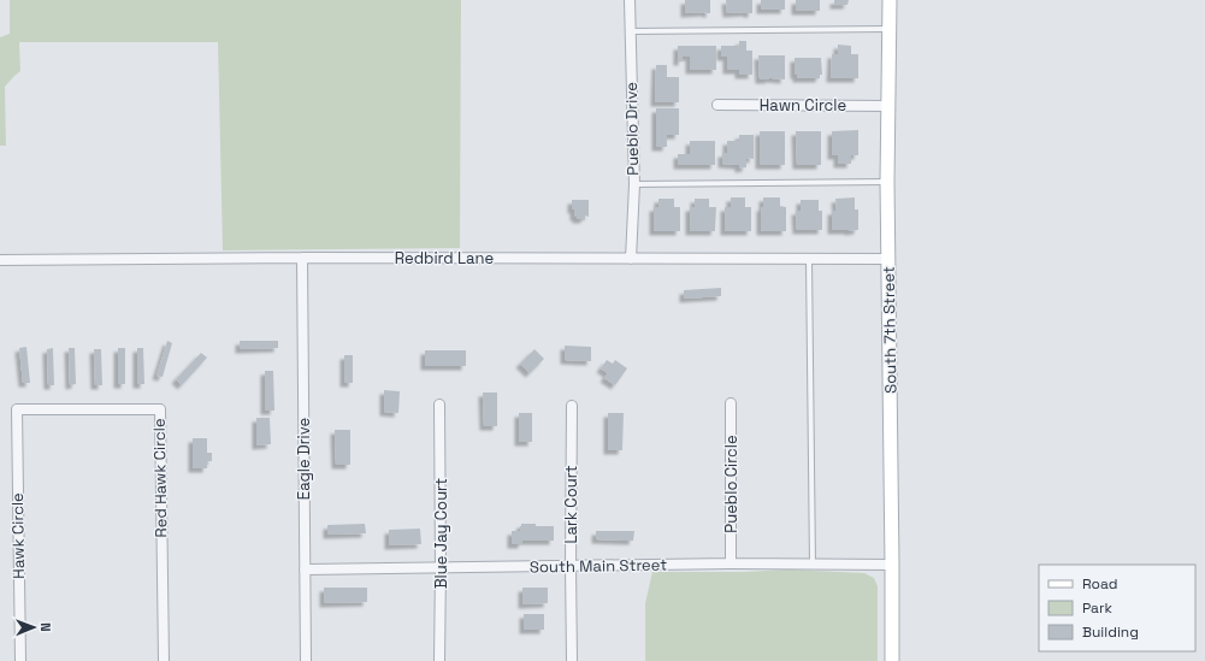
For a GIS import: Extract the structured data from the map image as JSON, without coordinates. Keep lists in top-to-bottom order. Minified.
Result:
{"streets":{"main road":["South 7th Street"],"street":["Hawn Circle","Pueblo Drive","Redbird Lane","Eagle Drive","Red Hawk Circle","Pueblo Circle","Lark Court","Blue Jay Court","Hawk Circle","South Main Street"]},"crossings":[["Hawn Circle","South 7th Street"],["Pueblo Drive","Redbird Lane"],["Redbird Lane","South 7th Street"],["Redbird Lane","Eagle Drive"],["South 7th Street","South Main Street"],["Eagle Drive","South Main Street"],["Red Hawk Circle","Hawk Circle"],["Pueblo Circle","South Main Street"],["Lark Court","South Main Street"],["Blue Jay Court","South Main Street"]],"legend":["Road","Park","Building"],"north":"right"}
